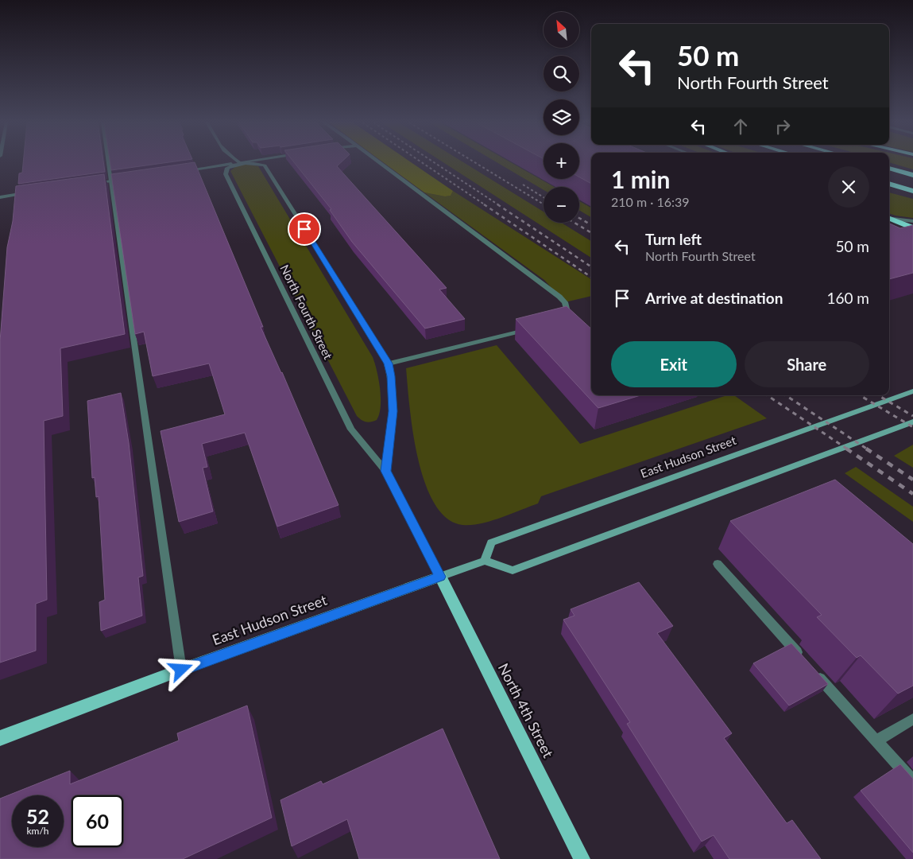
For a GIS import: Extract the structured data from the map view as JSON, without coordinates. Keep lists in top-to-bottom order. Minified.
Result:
{"streets":{"main road":["East Hudson Street","North 4th Street"],"street":["North Fourth Street"]},"crossings":[["North Fourth Street","East Hudson Street"],["North Fourth Street","North 4th Street"],["East Hudson Street","North 4th Street"]],"north":"top left","page":{"map_buttons":["+","−"],"turn":["50 m","North Fourth Street"],"heading":["1 min","210 m · 16:39"],"list":[{"name":"Turn left","note":"North Fourth Street","value":"50 m"},{"name":"Arrive at destination","value":"160 m"}],"buttons":["Exit","Share"],"speed":"52 km/h","limit":"60"}}
